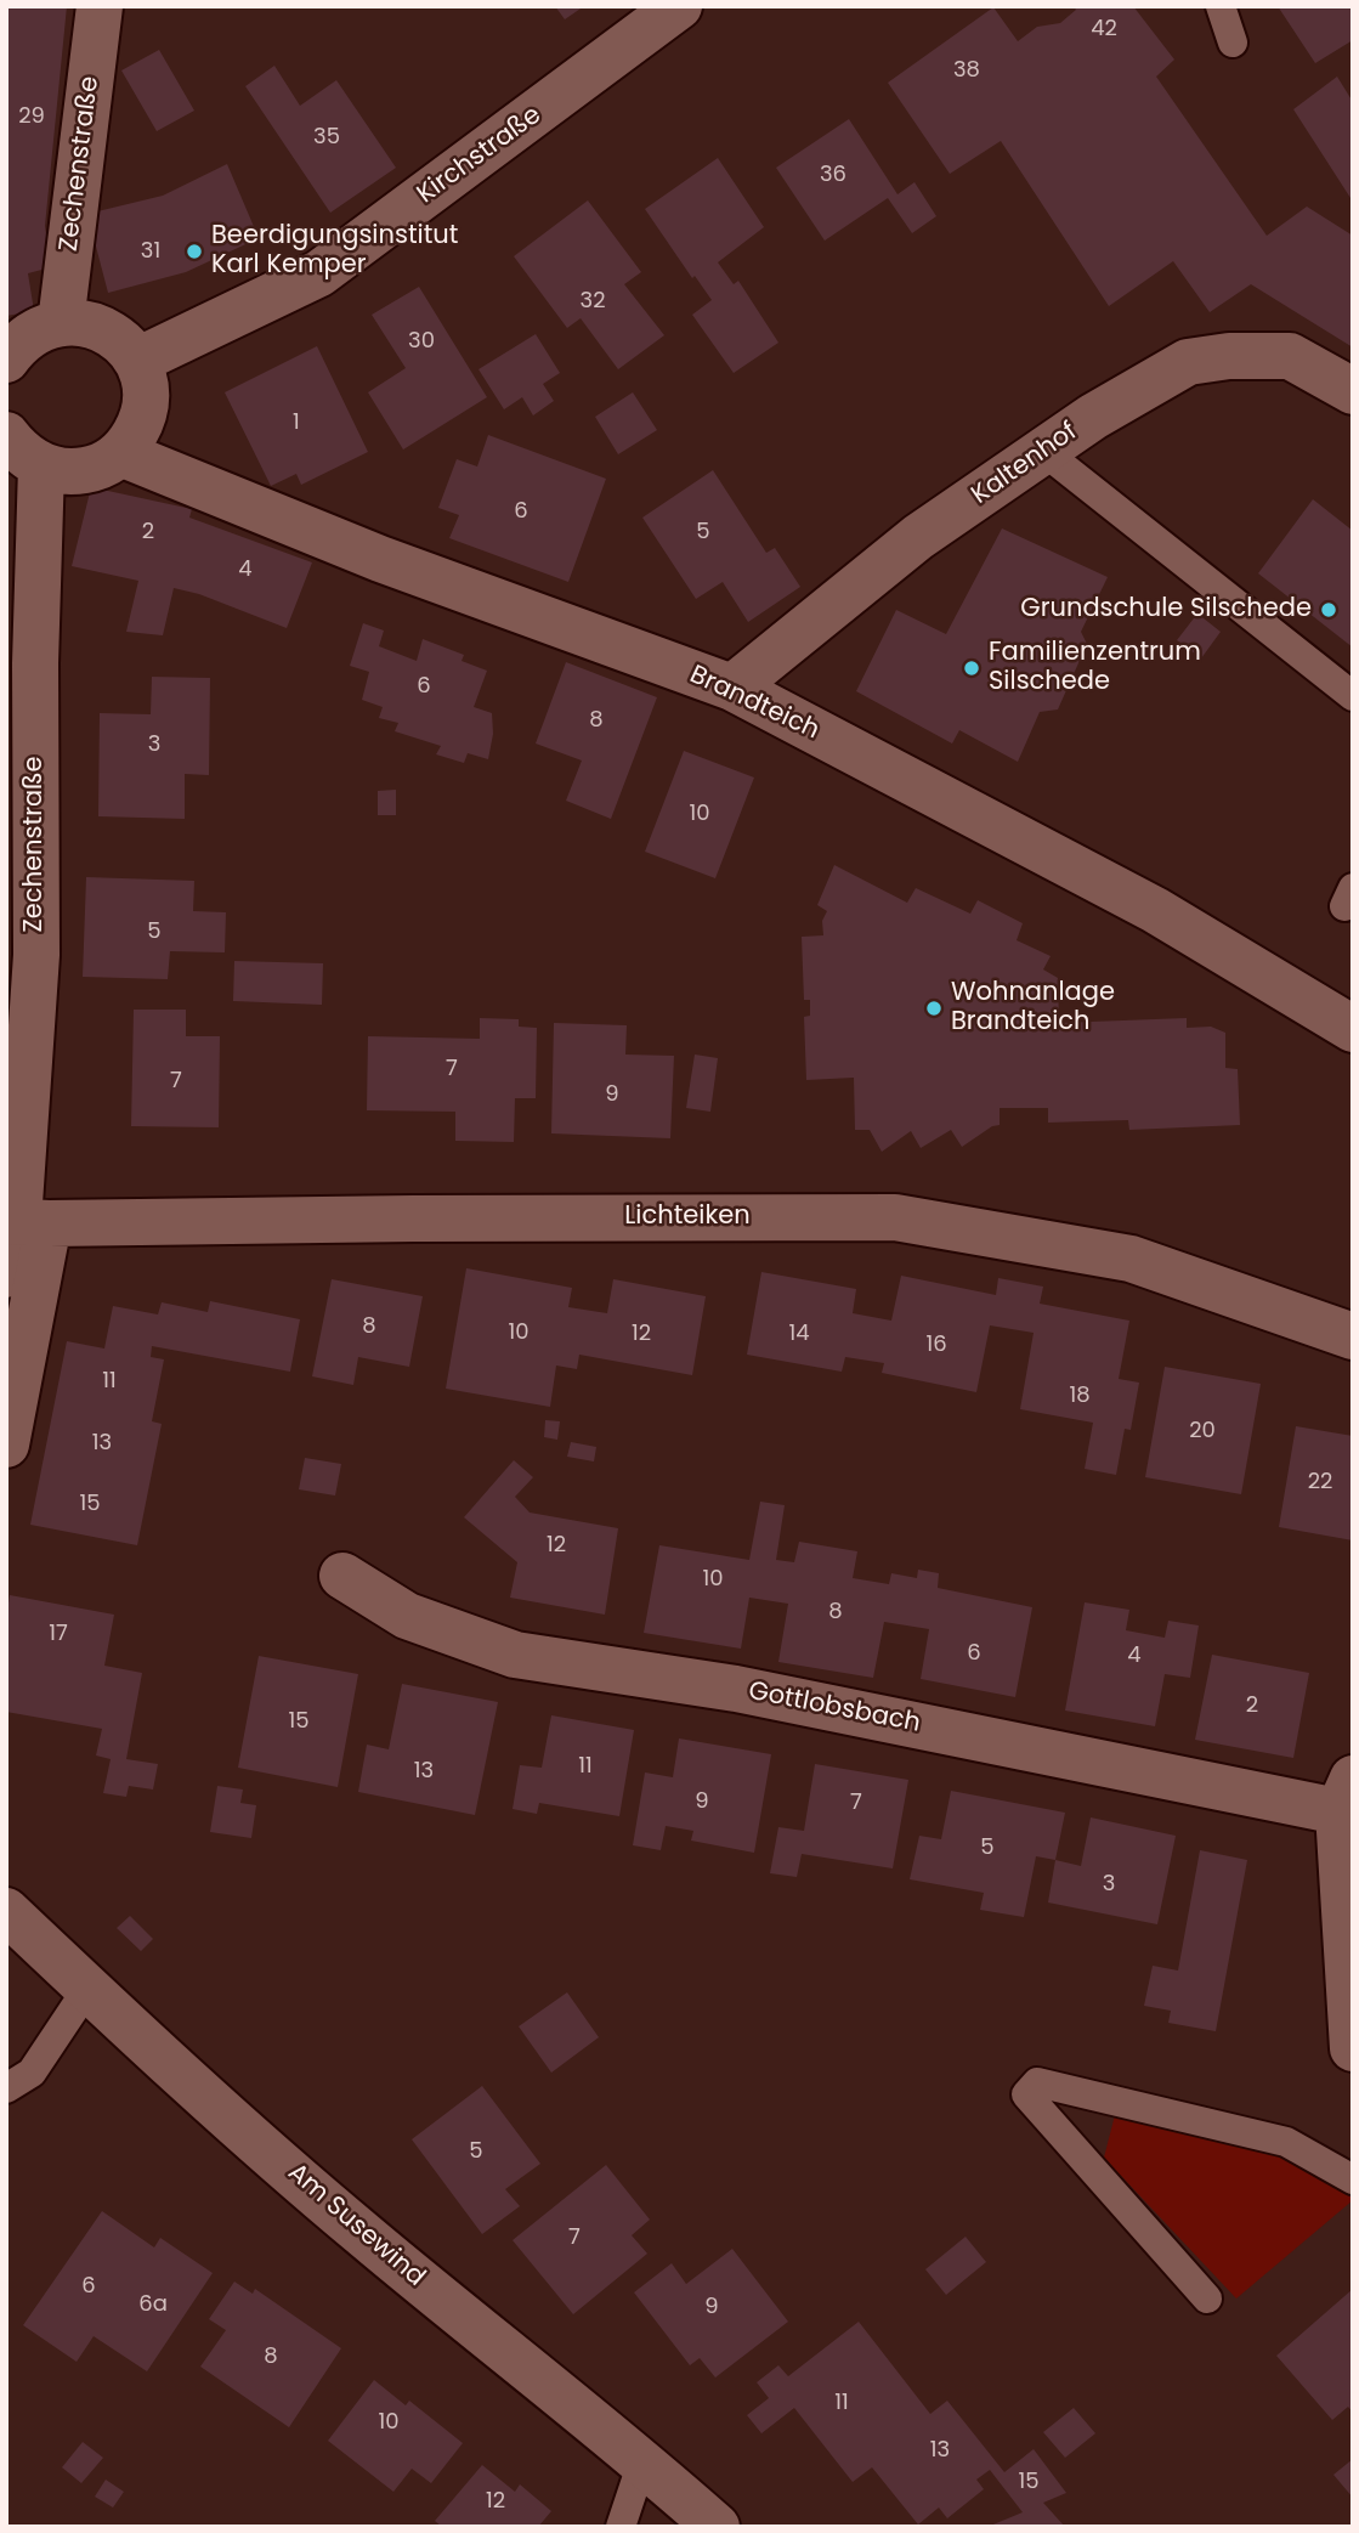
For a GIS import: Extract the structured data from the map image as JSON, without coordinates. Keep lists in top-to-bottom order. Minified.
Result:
{"streets":{"street":["Kirchstraße","Zechenstraße","Kaltenhof","Brandteich","Lichteiken","Gottlobsbach","Am Susewind"]},"crossings":[["Zechenstraße","Lichteiken"],["Kaltenhof","Brandteich"]],"places":["Beerdigungsinstitut Karl Kemper","Grundschule Silschede","Familienzentrum Silschede","Wohnanlage Brandteich"],"house_numbers":["42","38","29","35","36","31","32","30","1","6","2","5","4","6","8","3","10","5","7","7","9","8","10","12","14","16","11","18","20","13","22","15","12","10","8","17","6","4","2","15","11","13","9","7","5","3","5","7","6","6a","9","8","11","10","13","15","12"]}
